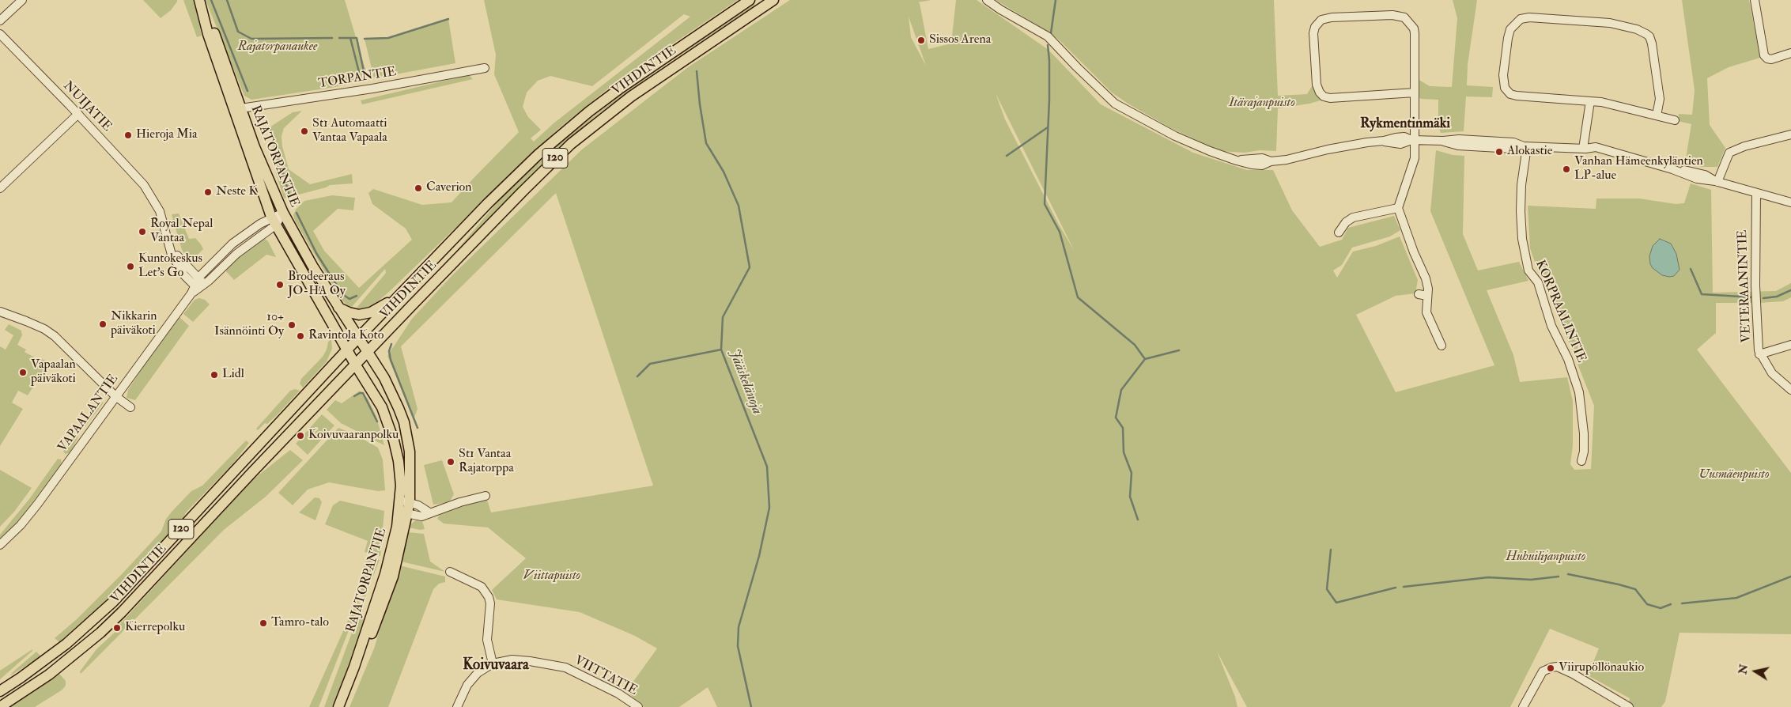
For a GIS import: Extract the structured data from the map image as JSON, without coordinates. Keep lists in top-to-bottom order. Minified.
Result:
{"streets":{"main road":["VIHDINTIE","RAJATORPANTIE","120"],"street":["TORPANTIE","NUIJATIE","VETERAANINTIE","KORPRAALINTIE","VAPAALANTIE","VIITTATIE"]},"crossings":[["VIHDINTIE","RAJATORPANTIE"],["TORPANTIE","RAJATORPANTIE"],["NUIJATIE","VAPAALANTIE"],["RAJATORPANTIE","VAPAALANTIE"]],"districts":["Rykmentinmäki","Koivuvaara"],"water":["Jääskelänoja"],"parks":["Rajatorpanaukee","Itärajanpuisto","Uusmäenpuisto","Huhuilijanpuisto","Viittapuisto"],"places":["Sissos Arena","St1 Automaatti Vantaa Vapaala","Hieroja Mia","Alokastie","Vanhan Hämeenkyläntien LP-alue","Caverion","Neste K","Royal Nepal Vantaa","Kuntokeskus Let's Go","Brodeeraus JO-HA Oy","Nikkarin päiväkoti","10+ Isännöinti Oy","Ravintola Koto","Vapaalan päiväkoti","Lidl","Koivuvaaranpolku","St1 Vantaa Rajatorppa","Tamro-talo","Kierrepolku","Viirupöllönaukio"],"north":"left"}
